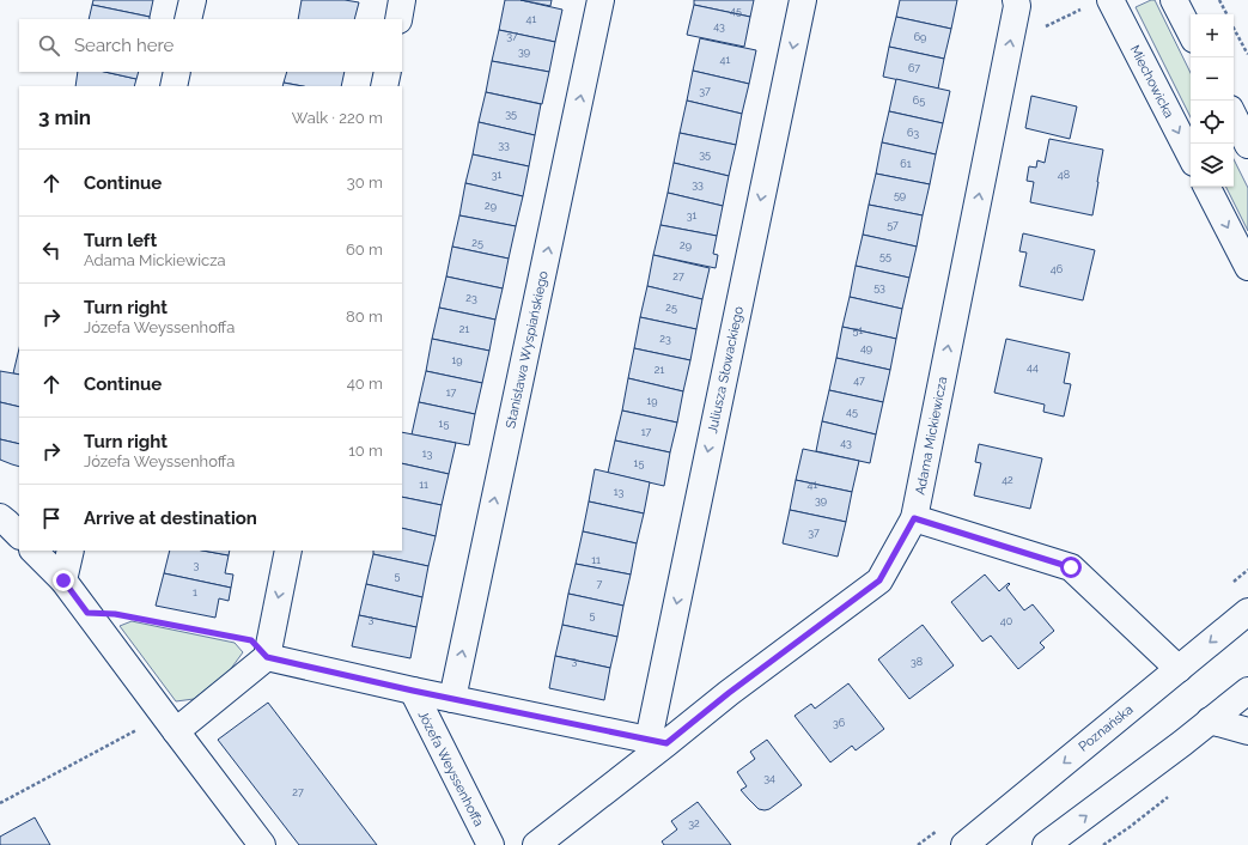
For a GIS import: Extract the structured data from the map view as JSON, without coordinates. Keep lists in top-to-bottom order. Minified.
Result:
{"streets":{"street":["Miechowicka","Stanisława Wyspiańskiego","Juliusza Słowackiego","Adama Mickiewicza","Poznańska","Józefa Weyssenhoffa"]},"crossings":[["Stanisława Wyspiańskiego","Józefa Weyssenhoffa"],["Juliusza Słowackiego","Adama Mickiewicza"],["Juliusza Słowackiego","Józefa Weyssenhoffa"],["Adama Mickiewicza","Józefa Weyssenhoffa"]],"one_way":["Miechowicka","Stanisława Wyspiańskiego","Juliusza Słowackiego","Adama Mickiewicza"],"house_numbers":["45","41","43","37","69","39","41","67","37","65","35","63","33","35","61","31","48","33","59","29","31","57","25","29","55","46","27","53","23","25","21","51","23","49","19","44","21","47","17","19","45","15","17","43","13","15","42","11","41","13","39","37","11","3","5","7","1","5","3","40","3","38","36","34","27","32"],"page":{"map_buttons":["+","−"],"search":"Search here","heading":["3 min","Walk · 220 m"],"list":[["Continue","30 m"],["Turn left","Adama Mickiewicza","60 m"],["Turn right","Józefa Weyssenhoffa","80 m"],["Continue","40 m"],["Turn right","Józefa Weyssenhoffa","10 m"],"Arrive at destination"]}}
